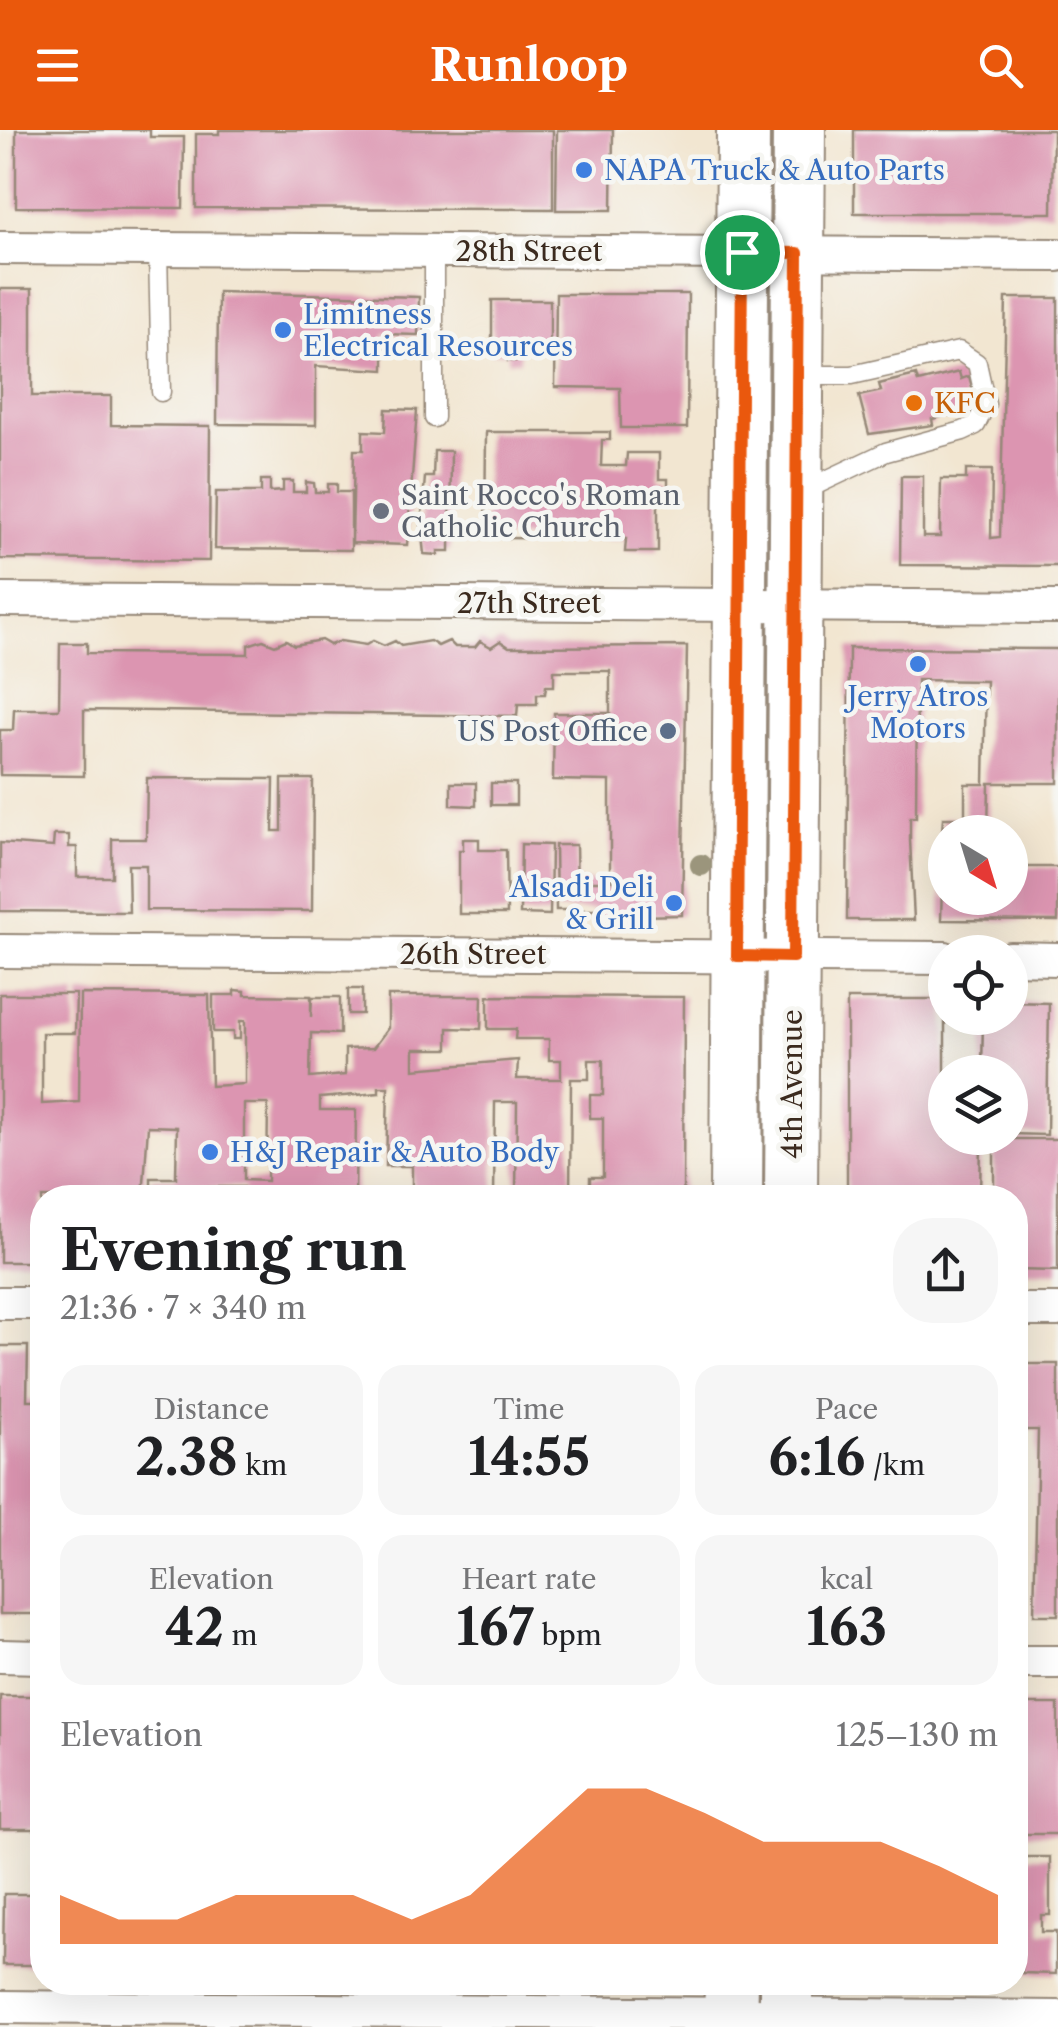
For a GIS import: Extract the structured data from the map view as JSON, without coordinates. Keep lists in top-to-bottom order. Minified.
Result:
{"streets":{"main road":["4th Avenue"],"street":["28th Street","27th Street","26th Street"]},"crossings":[["28th Street","4th Avenue"],["27th Street","4th Avenue"],["26th Street","4th Avenue"]],"places":["NAPA Truck & Auto Parts","Limitness Electrical Resources","KFC","Saint Rocco's Roman Catholic Church","Jerry Atros Motors","US Post Office","Alsadi Deli & Grill","H&J Repair & Auto Body"],"north":"bottom right","page":{"header":"Runloop","heading":["Evening run","21:36 · 7 × 340 m"],"stats":[["Distance","2.38 km"],["Time","14:55"],["Pace","6:16 /km"],["Elevation","42 m"],["Heart rate","167 bpm"],["kcal","163"]],"chart":["Elevation","125–130 m"]}}
